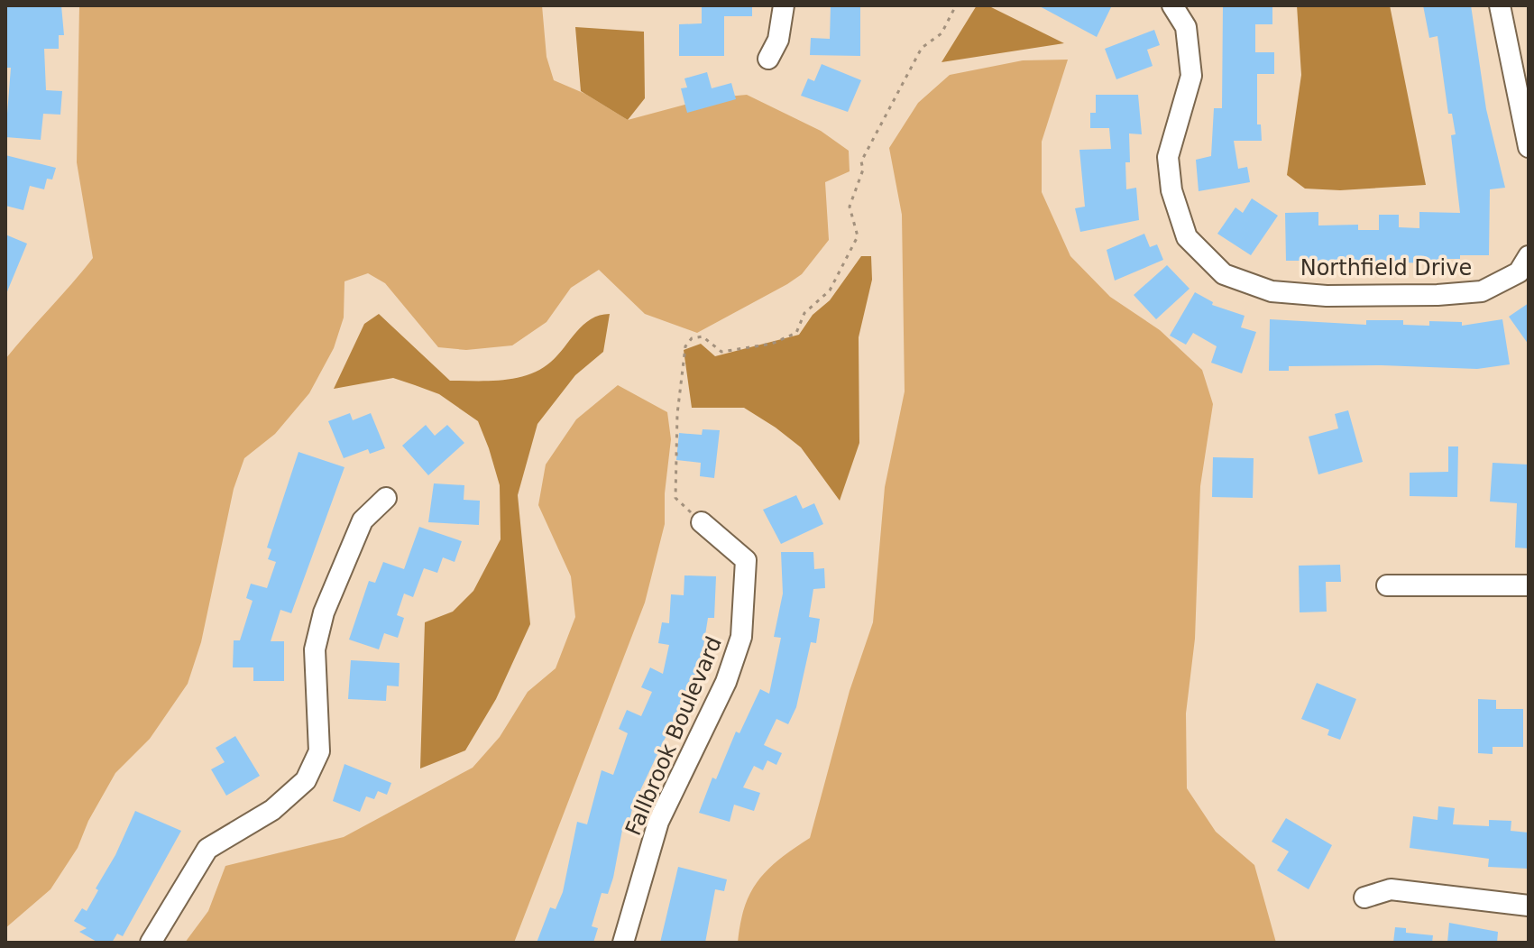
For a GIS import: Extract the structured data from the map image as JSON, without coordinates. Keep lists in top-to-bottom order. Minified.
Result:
{"streets":{"street":["Northfield Drive","Fallbrook Boulevard"]}}
